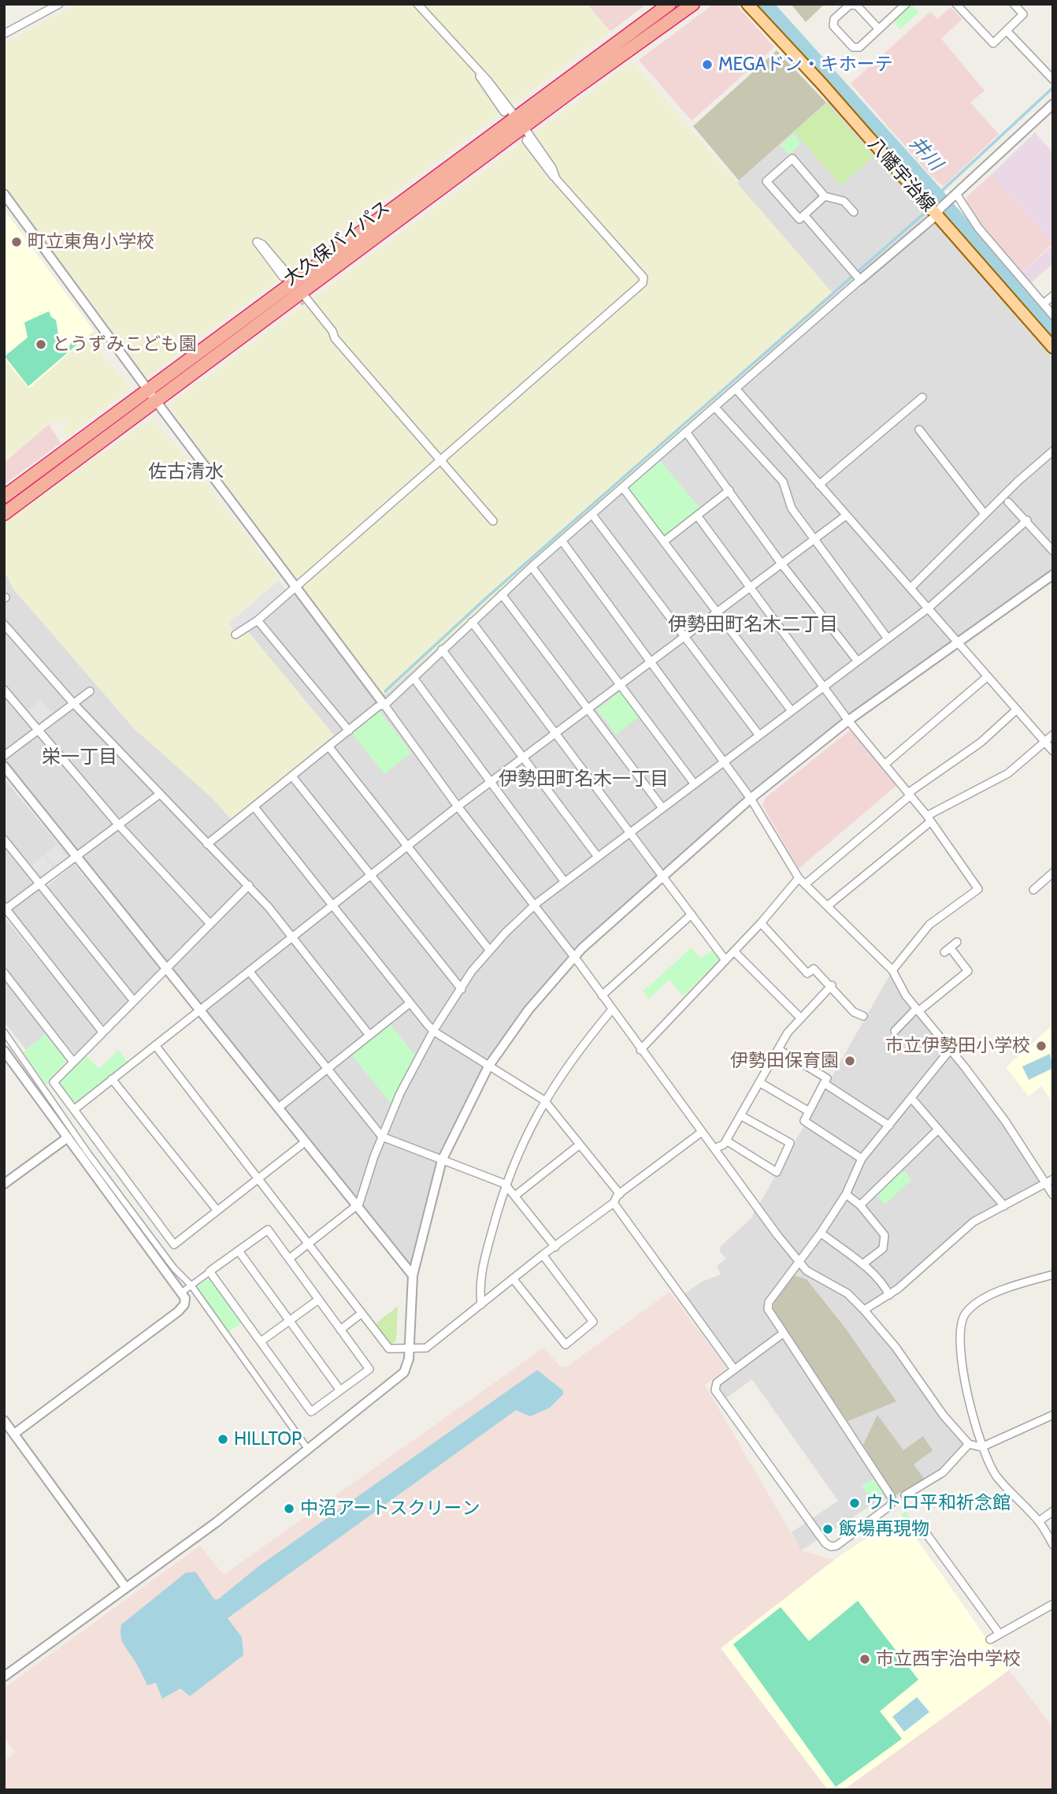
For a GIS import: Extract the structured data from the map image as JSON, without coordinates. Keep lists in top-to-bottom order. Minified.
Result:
{"streets":{"highway":["大久保バイパス"],"main road":["八幡宇治線"]},"districts":["佐古清水","伊勢田町名木二丁目","栄一丁目","伊勢田町名木一丁目"],"water":["井川"],"places":["MEGAドン・キホーテ","町立東角小学校","とうずみこども園","市立伊勢田小学校","伊勢田保育園","HILLTOP","ウトロ平和祈念館","中沼アートスクリーン","飯場再現物","市立西宇治中学校"]}
